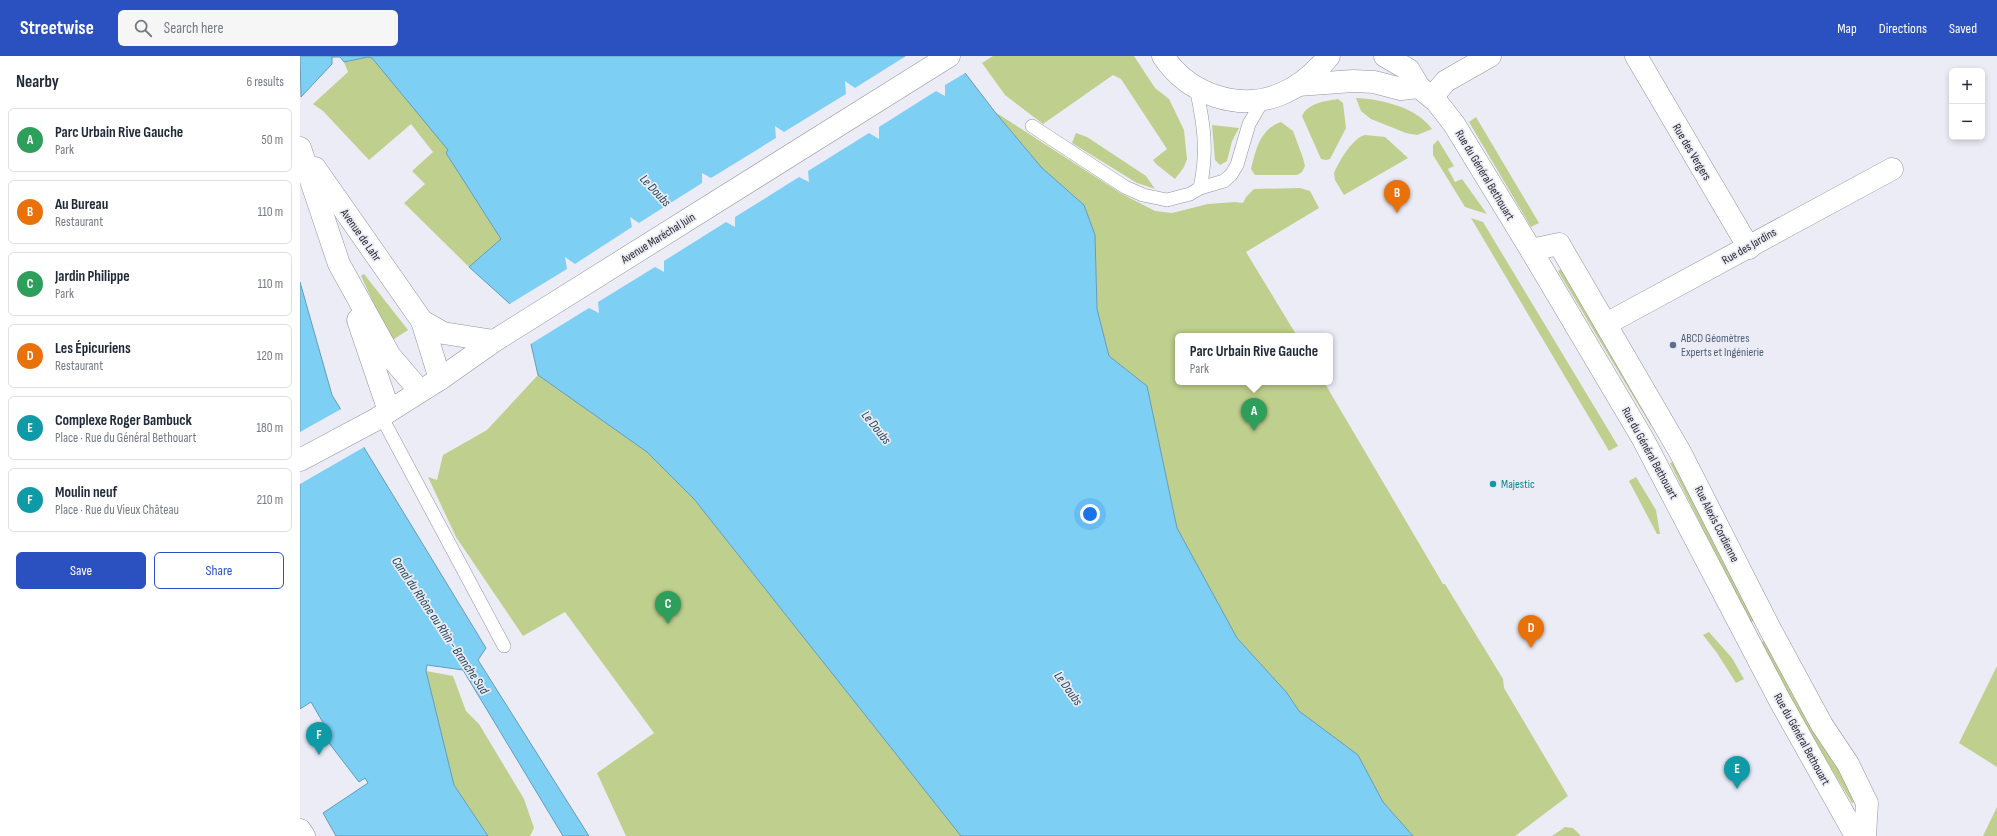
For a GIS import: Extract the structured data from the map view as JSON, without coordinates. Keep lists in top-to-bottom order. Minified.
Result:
{"streets":{"street":["Rue des Vergers","Rue du Général Bethouart","Avenue de Lahr","Avenue Maréchal Juin","Rue des Jardins","Rue Alexis Cordienne"]},"crossings":[["Rue des Vergers","Rue des Jardins"],["Rue du Général Bethouart","Rue Alexis Cordienne"],["Avenue de Lahr","Avenue Maréchal Juin"],["Rue des Jardins","Rue Alexis Cordienne"]],"water":["Le Doubs","Canal du Rhône au Rhin - Branche Sud"],"places":["ABCD Géomètres Experts et Ingénierie","Majestic"],"page":{"header":"Streetwise","search":"Search here","nav":["Map","Directions","Saved"],"heading":["Nearby","6 results"],"map_buttons":["+","−"],"list":[{"mark":"A","name":"Parc Urbain Rive Gauche","note":"Park","value":"50 m"},{"mark":"B","name":"Au Bureau","note":"Restaurant","value":"110 m"},{"mark":"C","name":"Jardin Philippe","note":"Park","value":"110 m"},{"mark":"D","name":"Les Épicuriens","note":"Restaurant","value":"120 m"},{"mark":"E","name":"Complexe Roger Bambuck","note":"Place · Rue du Général Bethouart","value":"180 m"},{"mark":"F","name":"Moulin neuf","note":"Place · Rue du Vieux Château","value":"210 m"}],"pins":["B","A","C","D","F","E"],"popup":["Parc Urbain Rive Gauche","Park"],"buttons":["Save","Share"]}}
